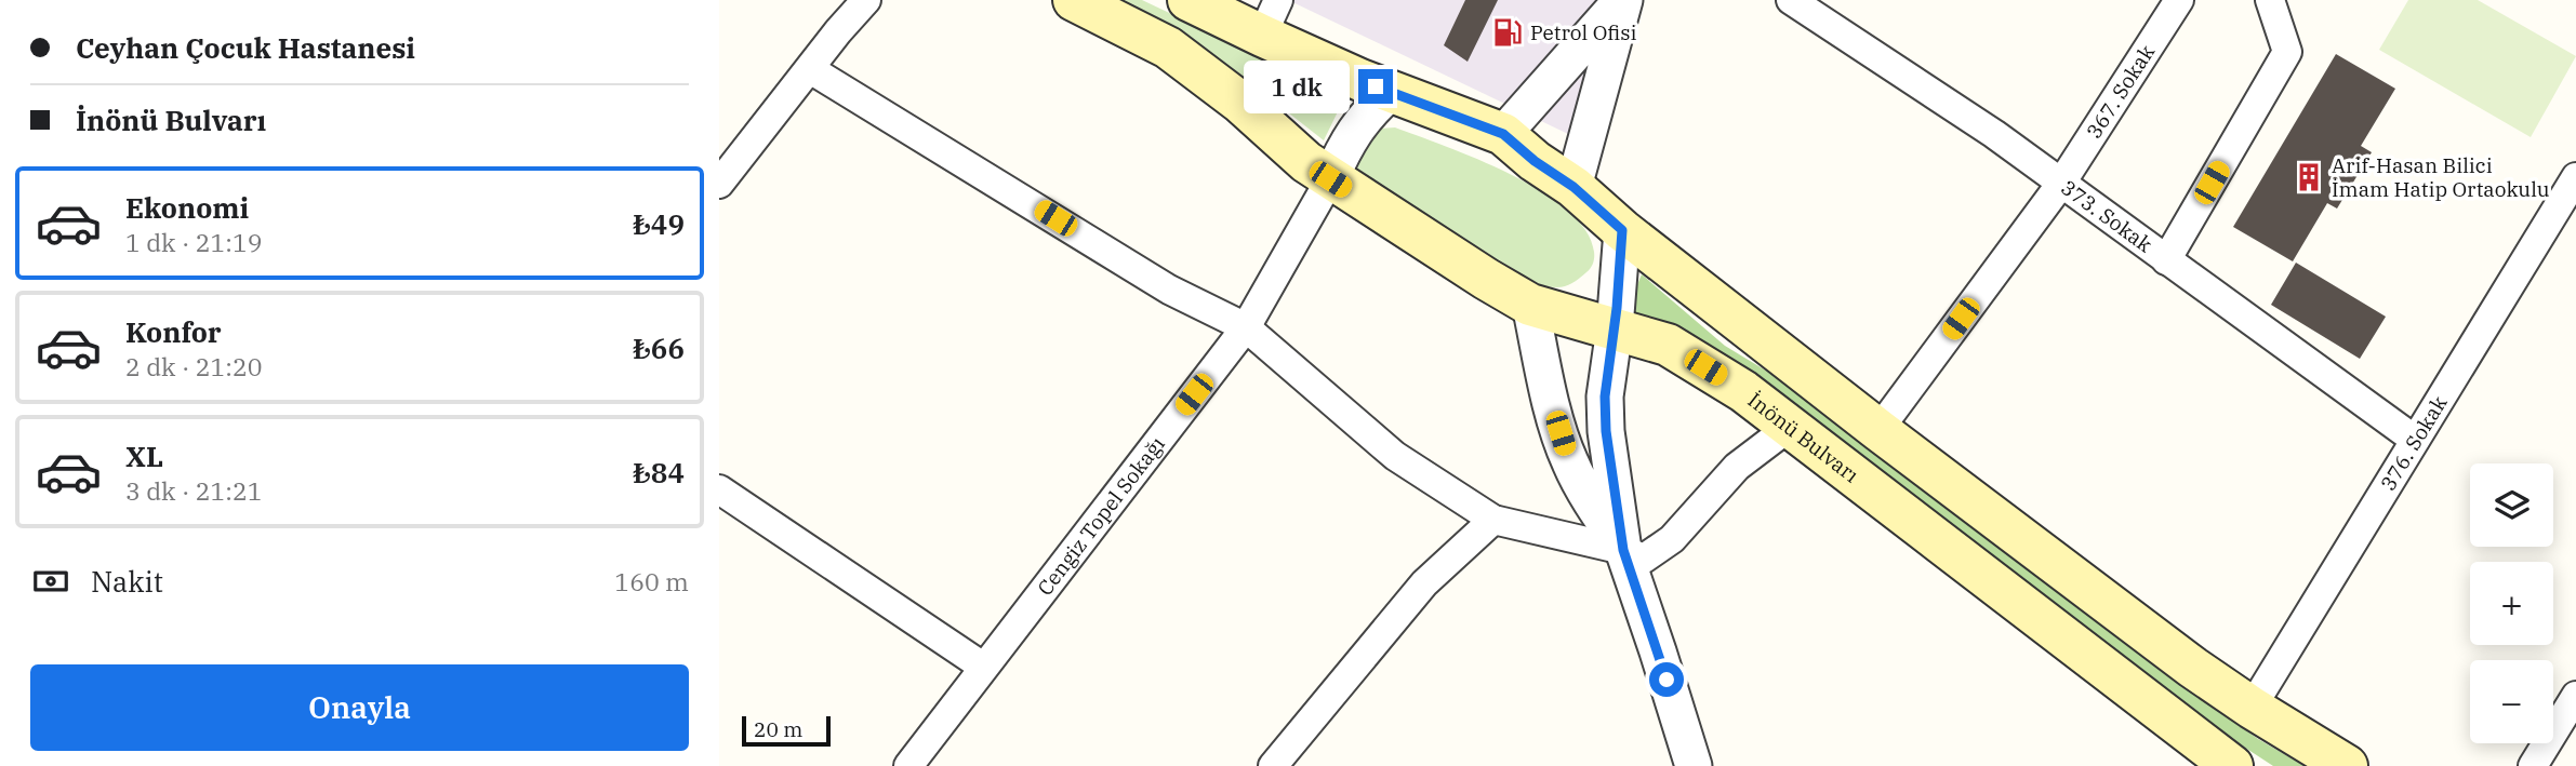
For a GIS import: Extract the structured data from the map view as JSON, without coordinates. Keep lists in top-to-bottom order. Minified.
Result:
{"streets":{"main road":["İnönü Bulvarı"],"street":["367. Sokak","373. Sokak","376. Sokak","Cengiz Topel Sokağı"]},"crossings":[["367. Sokak","373. Sokak"],["373. Sokak","376. Sokak"],["İnönü Bulvarı","Cengiz Topel Sokağı"]],"places":{"fuel station":["Petrol Ofisi"],"building":["Arif-Hasan Bilici İmam Hatip Ortaokulu"]},"scale_bar":"20 m","page":{"banner":["Ceyhan Çocuk Hastanesi","İnönü Bulvarı"],"bubble":"1 dk","list":[{"name":"Ekonomi","note":"1 dk · 21:19","value":"₺49"},{"name":"Konfor","note":"2 dk · 21:20","value":"₺66"},{"name":"XL","note":"3 dk · 21:21","value":"₺84"}],"map_buttons":["+","−"],"pay":["Nakit","160 m"],"buttons":"Onayla","scale":"20 m"}}
